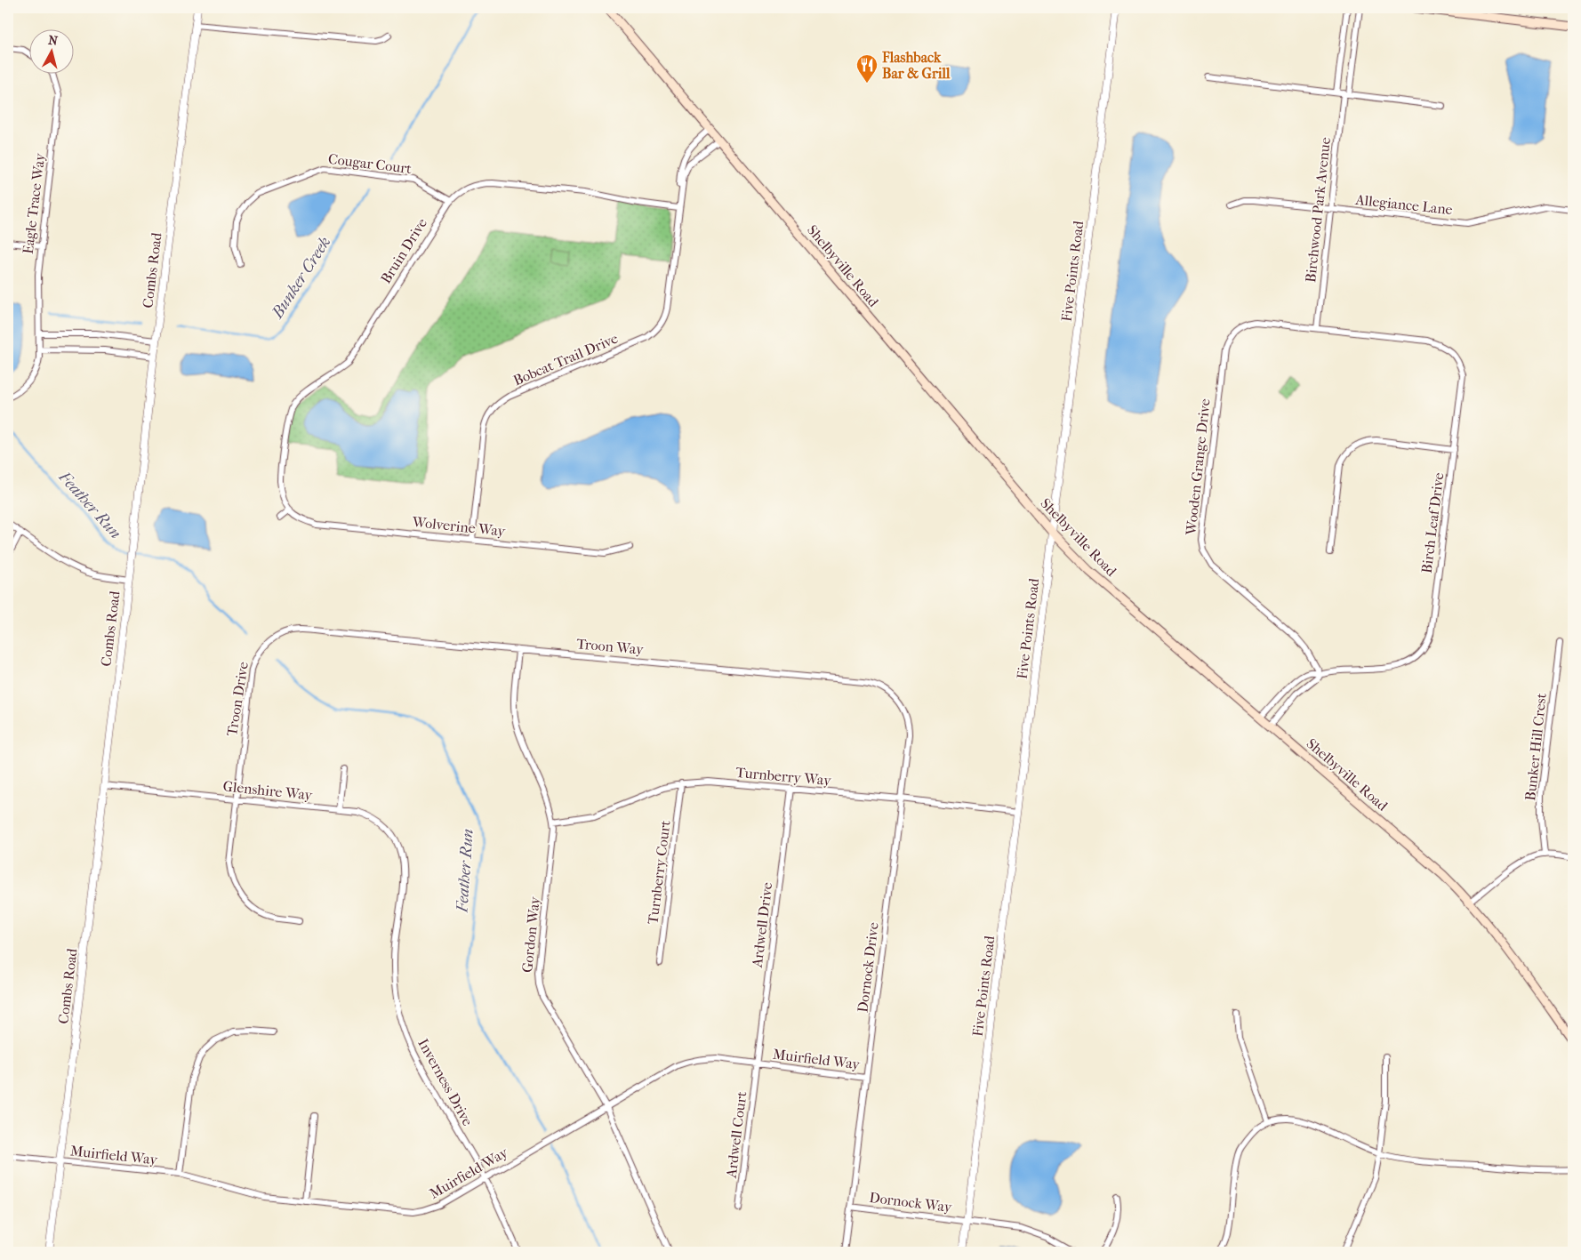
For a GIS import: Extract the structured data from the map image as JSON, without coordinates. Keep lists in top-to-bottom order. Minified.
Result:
{"streets":{"main road":["Shelbyville Road"],"street":["Cougar Court","Eagle Trace Way","Allegiance Lane","Birchwood Park Avenue","Bruin Drive","Combs Road","Five Points Road","Bobcat Trail Drive","Wooden Grange Drive","Birch Leaf Drive","Wolverine Way","Troon Way","Troon Drive","Bunker Hill Crest","Turnberry Way","Glenshire Way","Turnberry Court","Ardwell Drive","Gordon Way","Dornock Drive","Muirfield Way","Inverness Drive","Ardwell Court","Dornock Way"]},"crossings":[["Cougar Court","Bruin Drive"],["Allegiance Lane","Birchwood Park Avenue"],["Birchwood Park Avenue","Wooden Grange Drive"],["Birchwood Park Avenue","Birch Leaf Drive"],["Bruin Drive","Bobcat Trail Drive"],["Bruin Drive","Wolverine Way"],["Shelbyville Road","Five Points Road"],["Shelbyville Road","Bobcat Trail Drive"],["Shelbyville Road","Birch Leaf Drive"],["Combs Road","Glenshire Way"],["Combs Road","Muirfield Way"],["Five Points Road","Turnberry Way"],["Five Points Road","Dornock Way"],["Bobcat Trail Drive","Wolverine Way"],["Wooden Grange Drive","Birch Leaf Drive"],["Troon Way","Troon Drive"],["Troon Way","Gordon Way"],["Troon Way","Dornock Drive"],["Troon Drive","Glenshire Way"],["Turnberry Way","Turnberry Court"],["Turnberry Way","Ardwell Drive"],["Turnberry Way","Gordon Way"],["Turnberry Way","Dornock Drive"],["Glenshire Way","Inverness Drive"],["Ardwell Drive","Muirfield Way"],["Ardwell Drive","Ardwell Court"],["Gordon Way","Muirfield Way"],["Dornock Drive","Muirfield Way"],["Dornock Drive","Dornock Way"],["Muirfield Way","Inverness Drive"],["Muirfield Way","Ardwell Court"]],"water":["Bunker Creek","Feather Run"],"places":{"restaurant":["Flashback Bar & Grill"]},"north":"top"}
